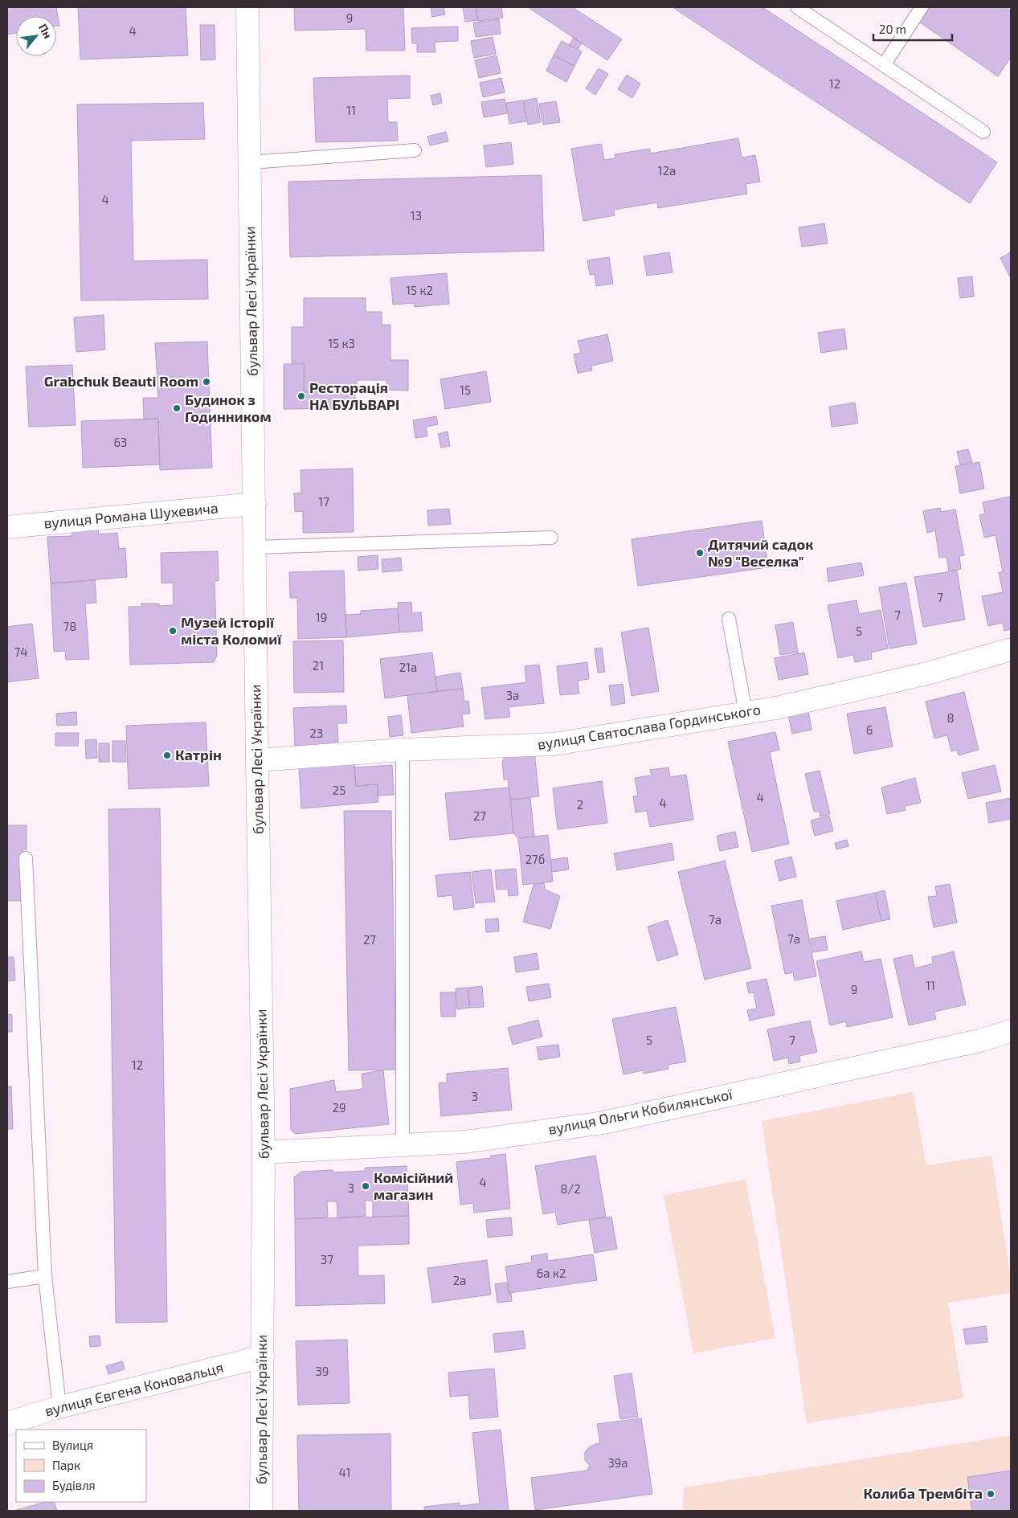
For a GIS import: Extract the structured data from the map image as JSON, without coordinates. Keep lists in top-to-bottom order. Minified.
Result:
{"streets":{"street":["бульвар Лесі Українки","вулиця Романа Шухевича","вулиця Святослава Гординського","вулиця Ольги Кобилянської","вулиця Євгена Коновальця"]},"crossings":[["бульвар Лесі Українки","вулиця Романа Шухевича"],["бульвар Лесі Українки","вулиця Святослава Гординського"],["бульвар Лесі Українки","вулиця Ольги Кобилянської"],["бульвар Лесі Українки","вулиця Євгена Коновальця"]],"places":["Grabchuk Beauti Room","Ресторація НА БУЛЬВАРІ","Будинок з Годинником","Дитячий садок №9 \"Веселка\"","Музей історії міста Коломиї","Катрін","Комісійний магазин","Колиба Трембіта"],"house_numbers":["9","4","12","11","12а","4","13","15 к2","15 к3","15","63","17","7","7","19","78","5","74","21","21а","3а","8","6","23","25","4","4","2","27","27б","7а","7а","27","11","9","5","7","12","3","29","4","3","8/2","37","6а к2","2а","39","39а","41"],"legend":["Вулиця","Парк","Будівля"],"scale_bar":"20 m","north":"top right"}
